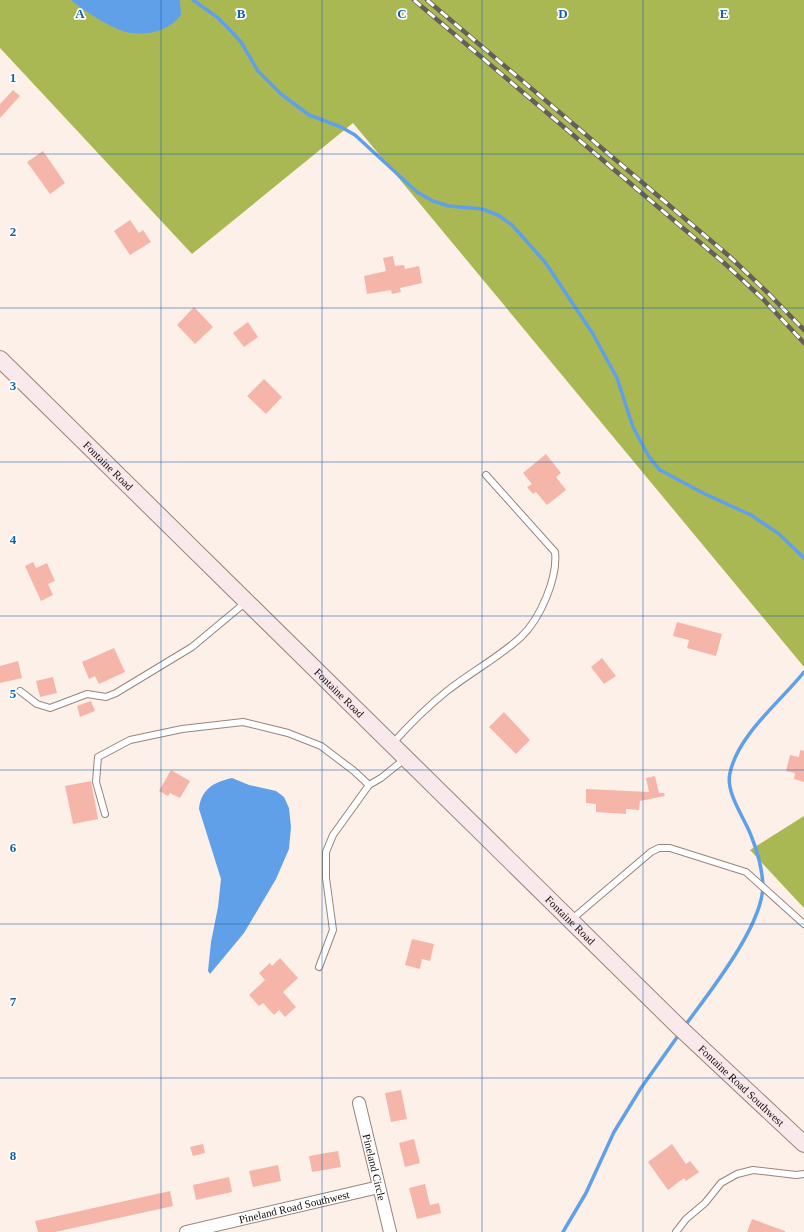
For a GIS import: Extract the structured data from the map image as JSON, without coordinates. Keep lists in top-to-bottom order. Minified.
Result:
{"streets":{"main road":["Fontaine Road","Fontaine Road Southwest"],"street":["Pineland Circle","Pineland Road Southwest"]},"crossings":[["Fontaine Road","Fontaine Road Southwest"],["Pineland Circle","Pineland Road Southwest"]],"grid":{"columns":["A","B","C","D","E"],"rows":["1","2","3","4","5","6","7","8"]}}
